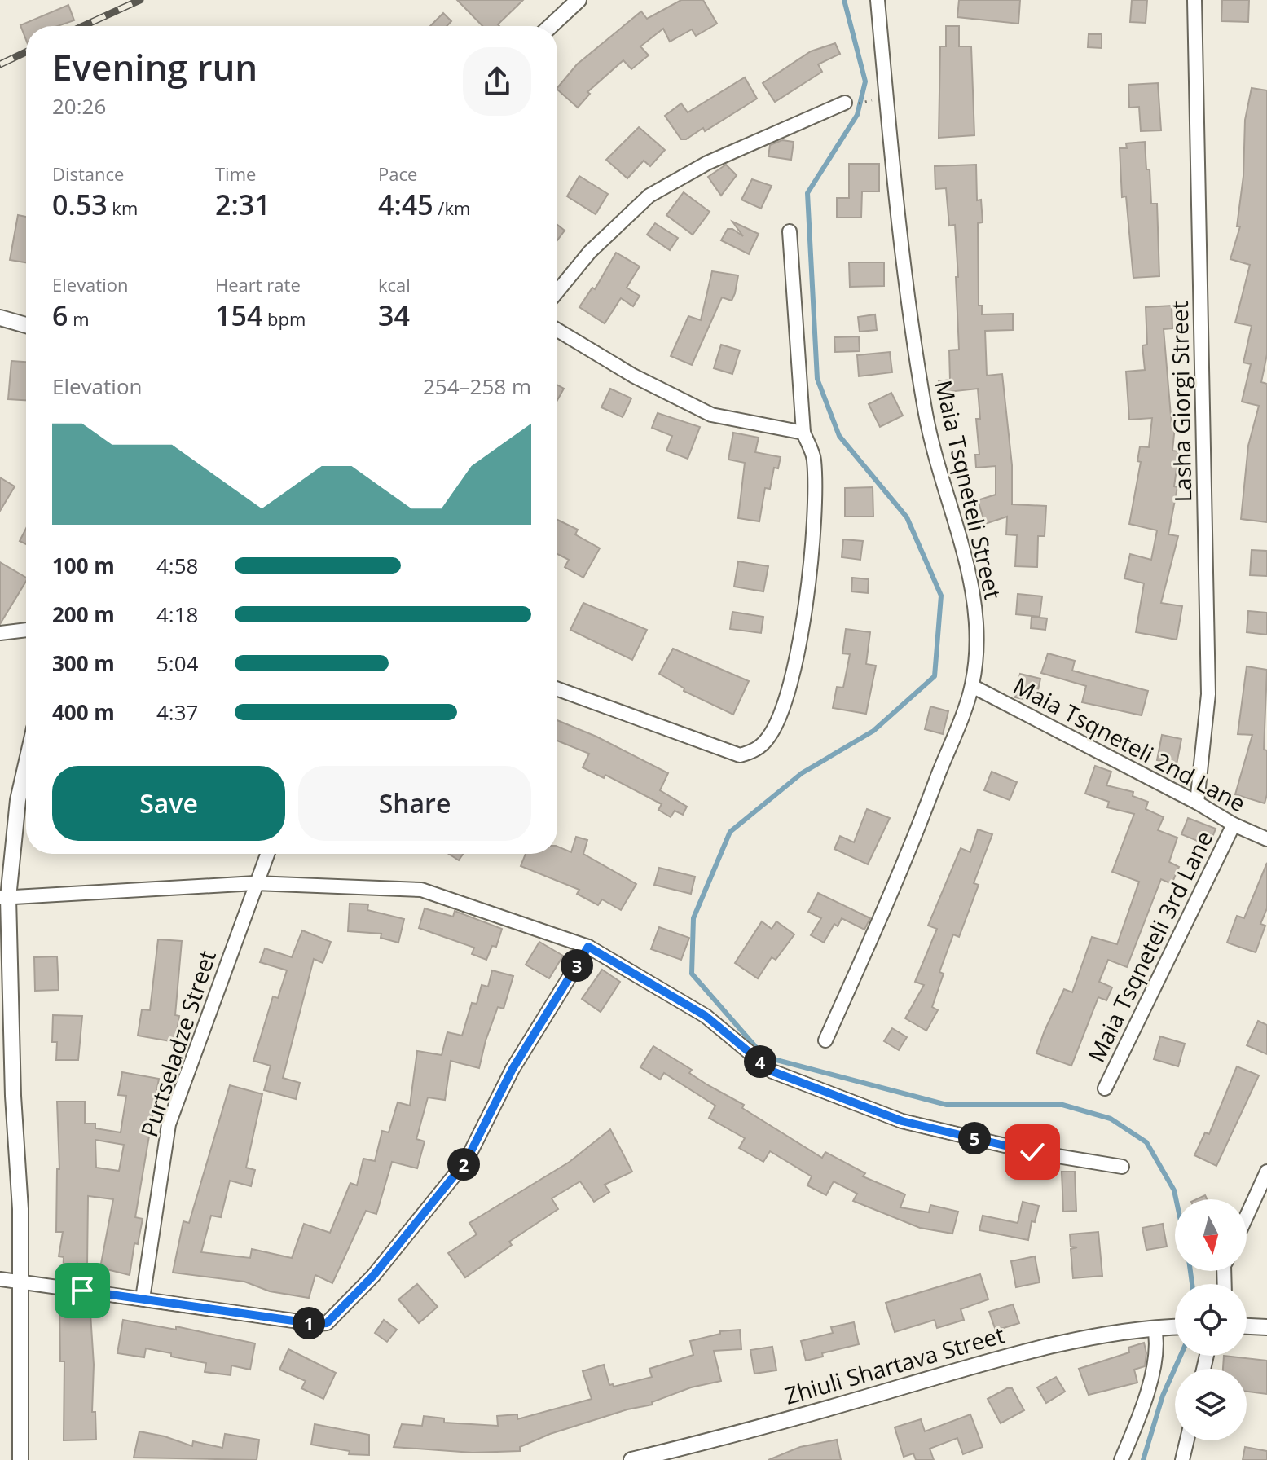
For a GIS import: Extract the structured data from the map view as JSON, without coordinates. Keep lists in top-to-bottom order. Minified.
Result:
{"streets":{"street":["Lasha Giorgi Street","Maia Tsqneteli Street","Maia Tsqneteli 2nd Lane","Maia Tsqneteli 3rd Lane","Purtseladze Street","Zhiuli Shartava Street"]},"crossings":[["Lasha Giorgi Street","Maia Tsqneteli 2nd Lane"],["Maia Tsqneteli Street","Maia Tsqneteli 2nd Lane"],["Maia Tsqneteli 2nd Lane","Maia Tsqneteli 3rd Lane"]],"north":"bottom","page":{"heading":["Evening run","20:26"],"stats":[["Distance","0.53 km"],["Time","2:31"],["Pace","4:45 /km"],["Elevation","6 m"],["Heart rate","154 bpm"],["kcal","34"]],"chart":["Elevation","254–258 m"],"list":[{"name":"100 m","note":"4:58"},{"name":"200 m","note":"4:18"},{"name":"300 m","note":"5:04"},{"name":"400 m","note":"4:37"}],"buttons":["Save","Share"],"pins":["3","4","5","2","1"]}}
